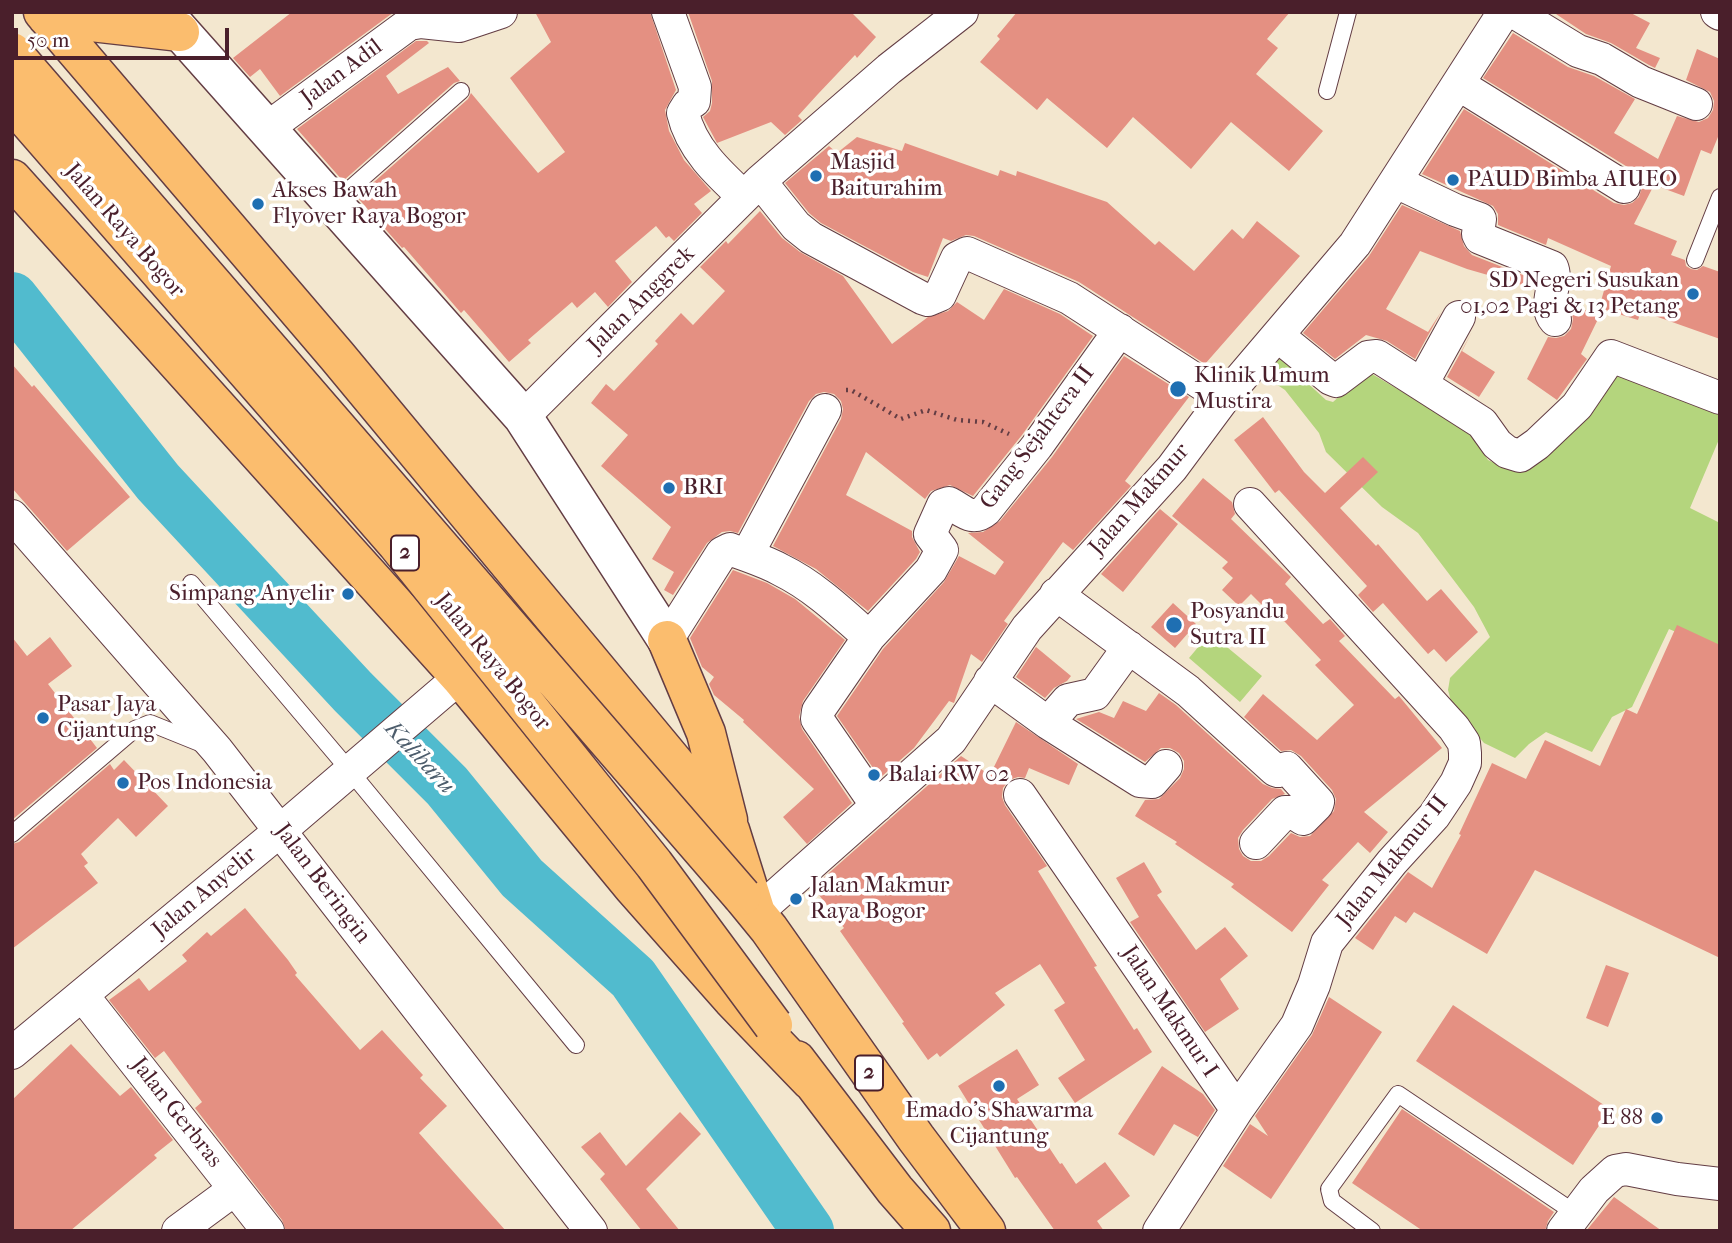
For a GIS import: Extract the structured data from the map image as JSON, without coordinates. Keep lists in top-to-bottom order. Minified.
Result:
{"streets":{"highway":["Jalan Raya Bogor","2"],"street":["Jalan Adil","Jalan Anggrek","Gang Sejahtera II","Jalan Makmur","Jalan Makmur II","Jalan Beringin","Jalan Anyelir","Jalan Makmur I","Jalan Gerbras"]},"crossings":[["Jalan Raya Bogor","Jalan Makmur"],["Jalan Raya Bogor","Jalan Anyelir"],["Gang Sejahtera II","Jalan Makmur"],["Jalan Makmur II","Jalan Makmur I"],["Jalan Beringin","Jalan Anyelir"],["Jalan Anyelir","Jalan Gerbras"]],"water":["Kalibaru"],"places":["Masjid Baiturahim","PAUD Bimba AIUEO","Akses Bawah Flyover Raya Bogor","SD Negeri Susukan 01,02 Pagi & 13 Petang","Klinik Umum Mustira","BRI","Simpang Anyelir","Posyandu Sutra II","Pasar Jaya Cijantung","Balai RW 02","Pos Indonesia","Jalan Makmur Raya Bogor","Emado's Shawarma Cijantung","E 88"],"scale_bar":"50 m"}
